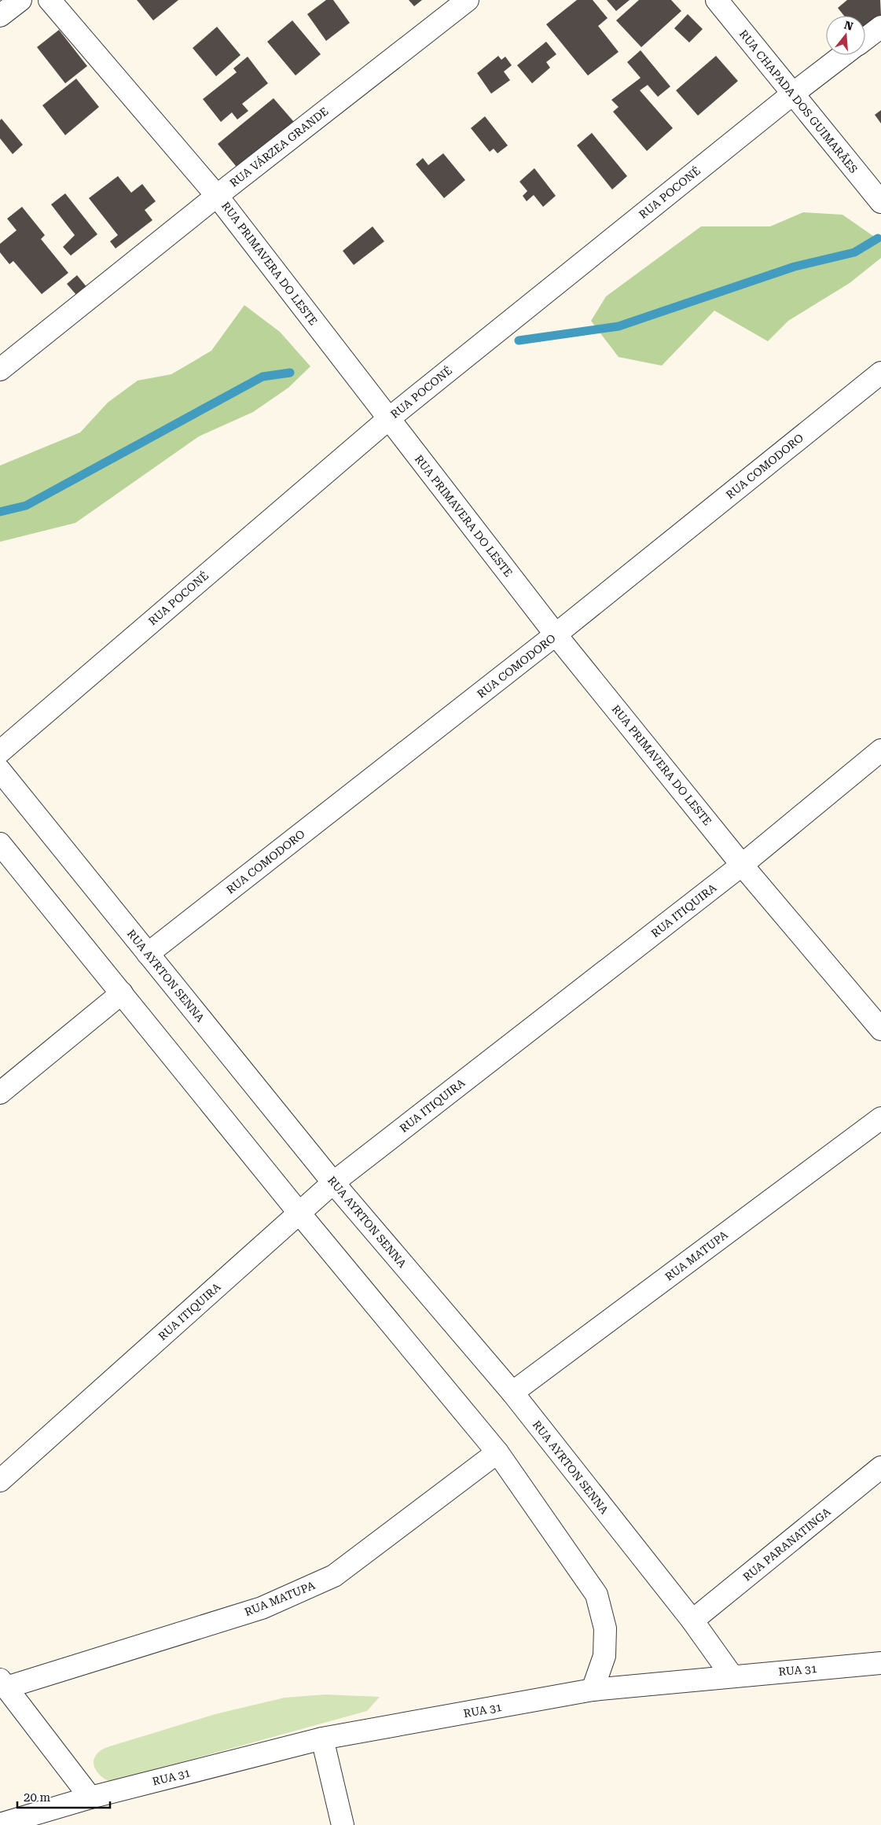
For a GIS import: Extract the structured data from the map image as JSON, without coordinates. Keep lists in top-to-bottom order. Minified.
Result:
{"streets":{"street":["RUA CHAPADA DOS GUIMARÃES","RUA VÁRZEA GRANDE","RUA POCONÉ","RUA PRIMAVERA DO LESTE","RUA COMODORO","RUA ITIQUIRA","RUA AYRTON SENNA","RUA MATUPA","RUA PARANATINGA","RUA 31"]},"crossings":[["RUA CHAPADA DOS GUIMARÃES","RUA POCONÉ"],["RUA VÁRZEA GRANDE","RUA PRIMAVERA DO LESTE"],["RUA POCONÉ","RUA PRIMAVERA DO LESTE"],["RUA PRIMAVERA DO LESTE","RUA COMODORO"],["RUA PRIMAVERA DO LESTE","RUA ITIQUIRA"],["RUA COMODORO","RUA AYRTON SENNA"],["RUA ITIQUIRA","RUA AYRTON SENNA"],["RUA AYRTON SENNA","RUA MATUPA"],["RUA AYRTON SENNA","RUA PARANATINGA"],["RUA AYRTON SENNA","RUA 31"]],"scale_bar":"20 m","north":"top"}
